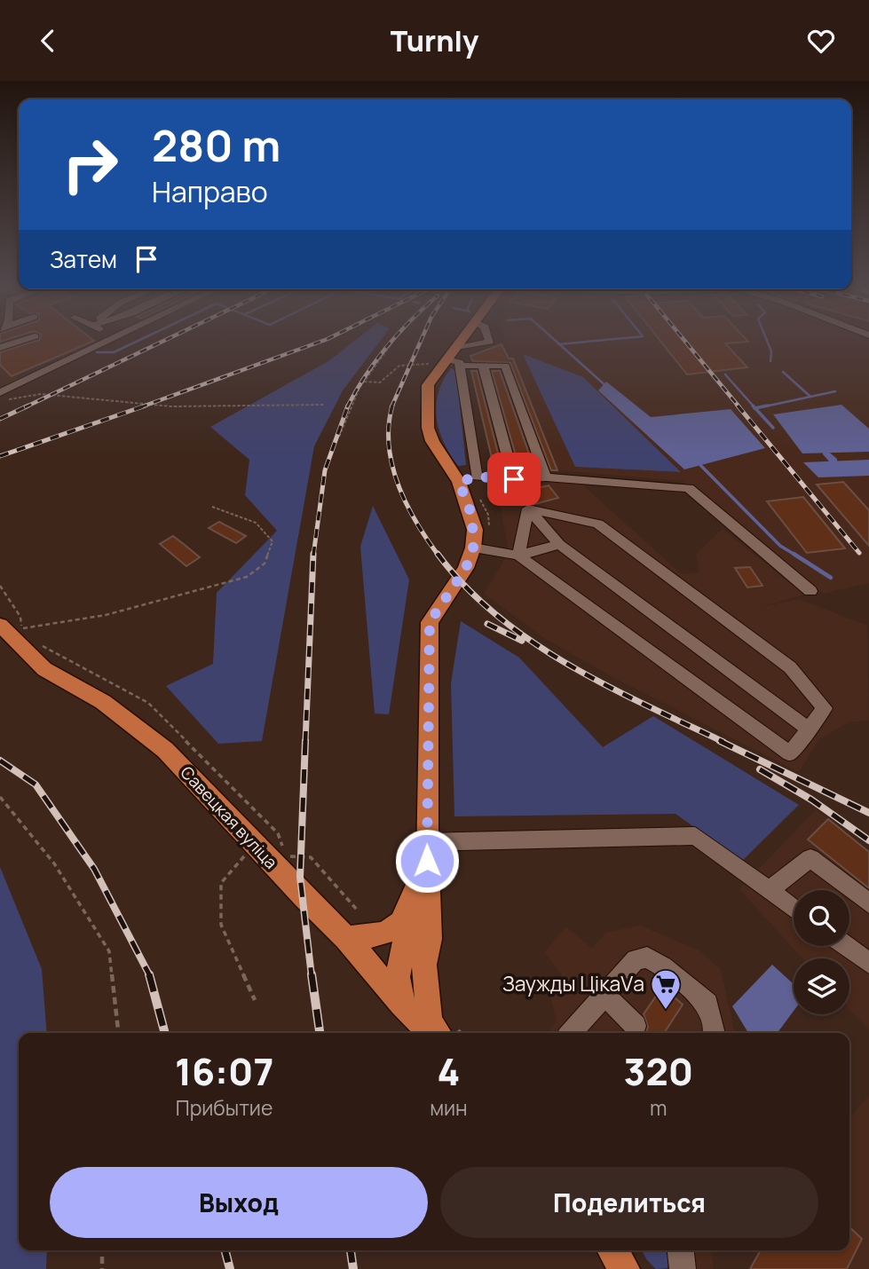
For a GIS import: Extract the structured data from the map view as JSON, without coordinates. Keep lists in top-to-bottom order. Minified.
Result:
{"streets":{"main road":["Савецкая вуліца"]},"places":{"supermarket":["Заужды ЦікаVа"]},"page":{"header":"Turnly","turn":["280 m","Направо"],"then":"Затем","eta":["16:07","Прибытие","4","мин","320","m"],"buttons":["Выход","Поделиться"]}}
